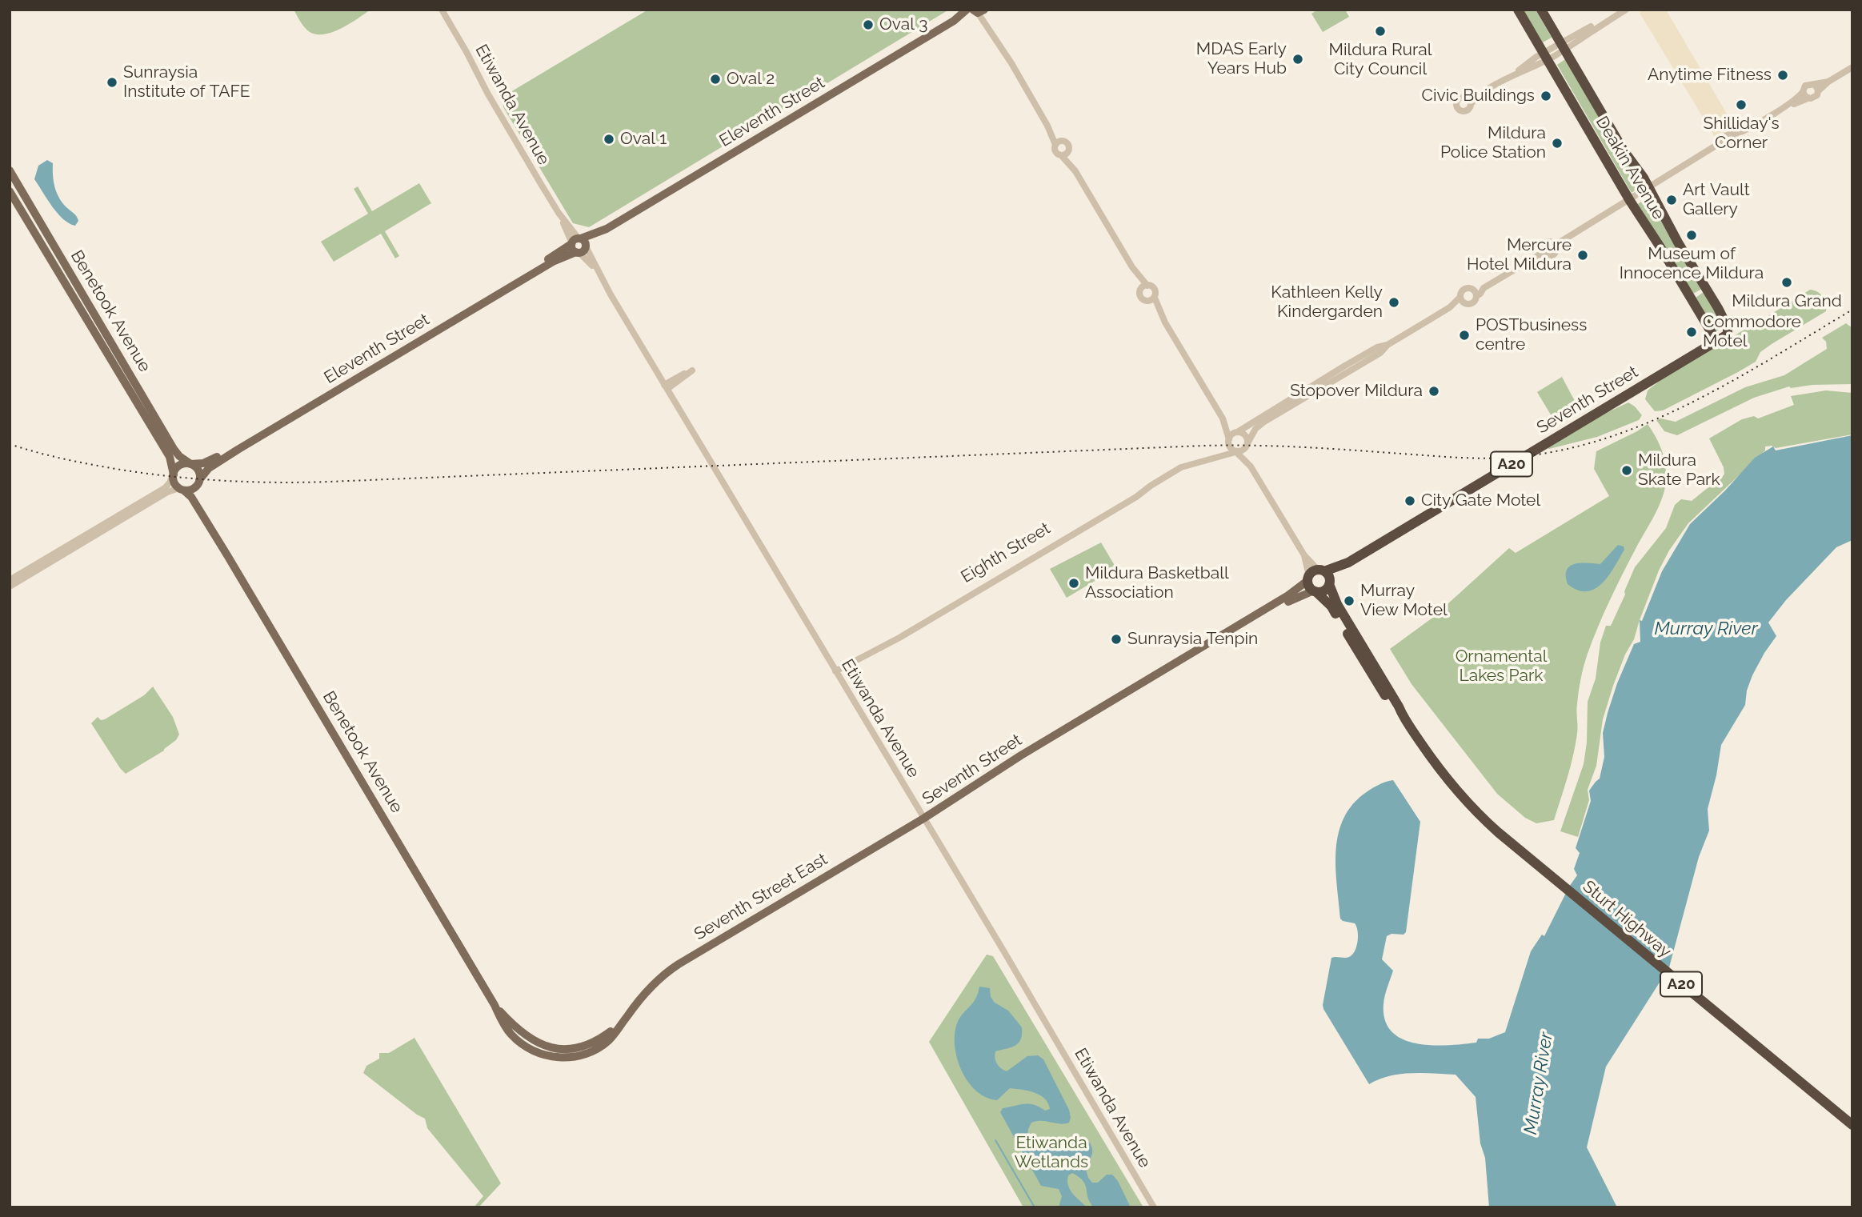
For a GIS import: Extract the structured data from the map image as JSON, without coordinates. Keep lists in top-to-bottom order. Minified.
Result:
{"streets":{"highway":["Deakin Avenue","Seventh Street","A20","Sturt Highway"],"main road":["Eleventh Street","Benetook Avenue","Seventh Street East"],"street":["Etiwanda Avenue","Eighth Street"]},"crossings":[["Etiwanda Avenue","Eleventh Street"],["Etiwanda Avenue","Seventh Street"],["Etiwanda Avenue","Eighth Street"],["Etiwanda Avenue","Seventh Street East"],["Eleventh Street","Benetook Avenue"],["Deakin Avenue","Seventh Street"],["Benetook Avenue","Seventh Street East"],["Seventh Street","A20"],["Seventh Street","Seventh Street East"],["Seventh Street","Sturt Highway"],["A20","Sturt Highway"]],"water":["Murray River"],"parks":["Ornamental Lakes Park","Etiwanda Wetlands"],"places":["Oval 3","Mildura Rural City Council","MDAS Early Years Hub","Anytime Fitness","Oval 2","Sunraysia Institute of TAFE","Civic Buildings","Shilliday's Corner","Oval 1","Mildura Police Station","Art Vault Gallery","Museum of Innocence Mildura","Mercure Hotel Mildura","Mildura Grand","Kathleen Kelly Kindergarden","Commodore Motel","POSTbusiness centre","Stopover Mildura","Mildura Skate Park","City Gate Motel","Mildura Basketball Association","Murray View Motel","Sunraysia Tenpin"]}
